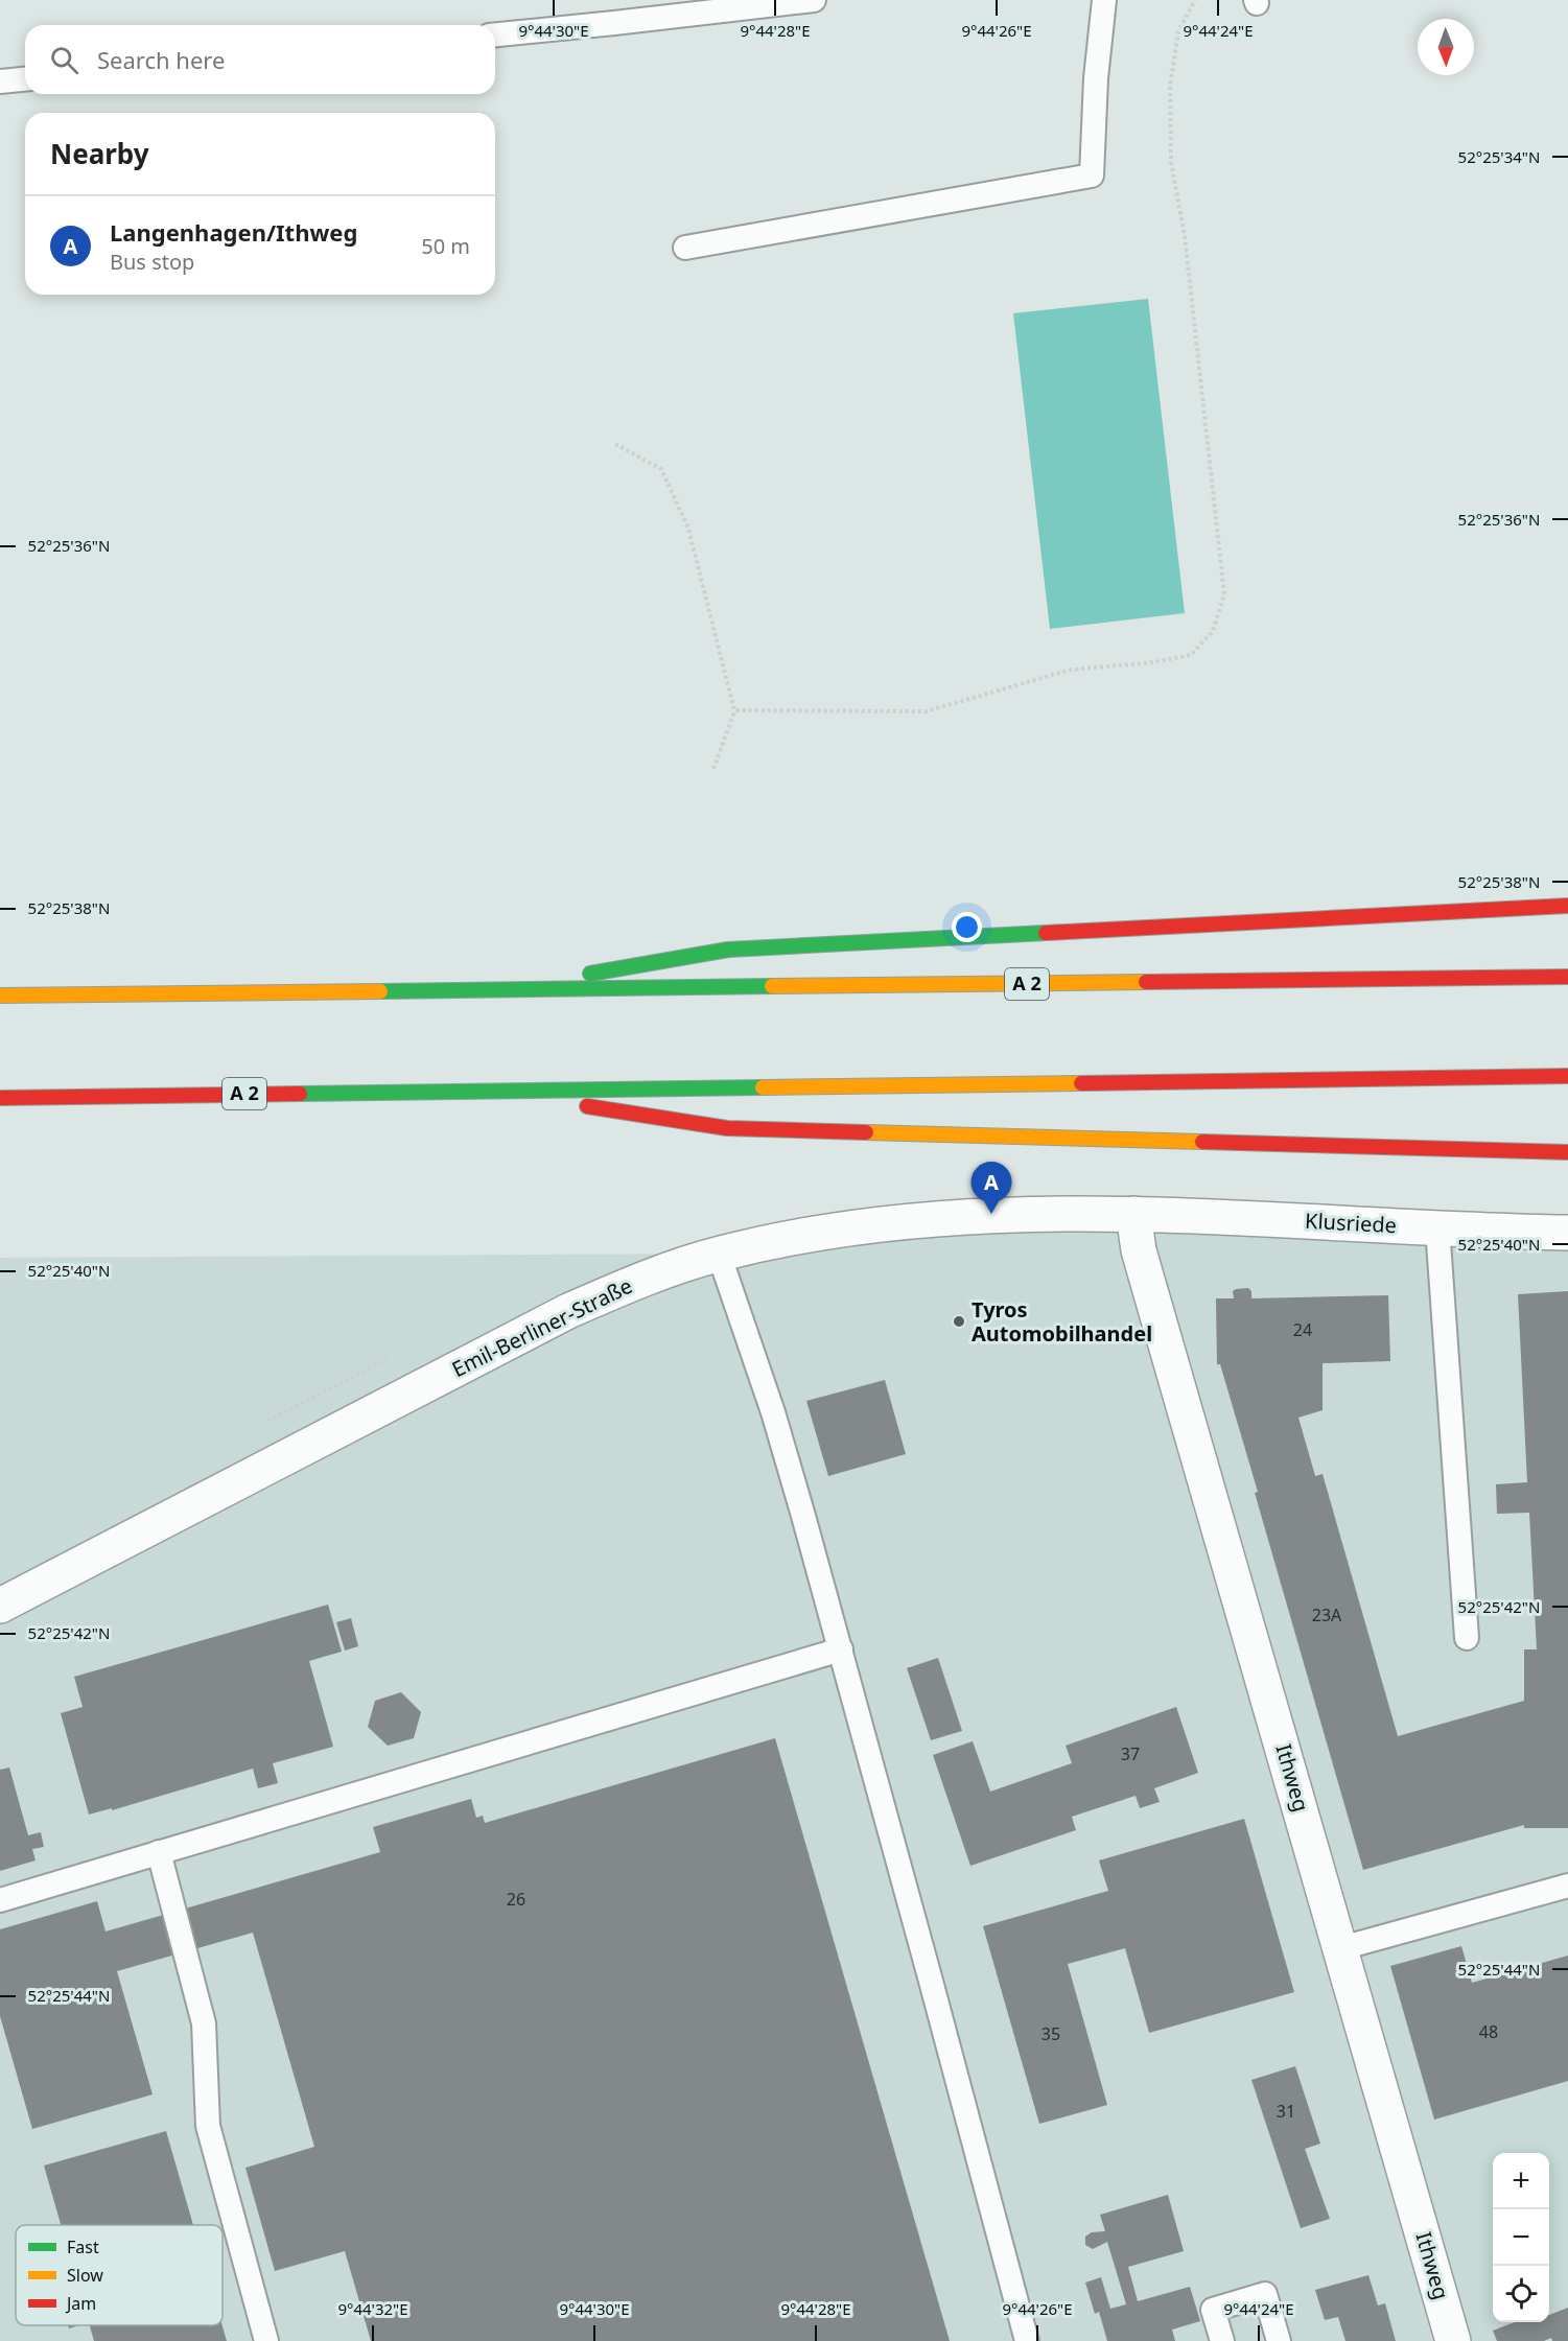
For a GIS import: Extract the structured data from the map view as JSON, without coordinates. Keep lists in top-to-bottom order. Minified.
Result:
{"streets":{"highway":["A 2"],"street":["Klusriede","Emil-Berliner-Straße","Ithweg"]},"crossings":[["Klusriede","Emil-Berliner-Straße"],["Klusriede","Ithweg"],["Emil-Berliner-Straße","Ithweg"]],"places":["Tyros Automobilhandel"],"house_numbers":["24","23A","37","26","48","35","31"],"legend":["Fast","Slow","Jam"],"north":"bottom","page":{"search":"Search here","heading":"Nearby","list":[{"mark":"A","name":"Langenhagen/Ithweg","note":"Bus stop","value":"50 m"}],"pins":"A","map_buttons":["+","−"]},"coordinates":["9°44'30\"E","9°44'28\"E","9°44'26\"E","9°44'24\"E","52°25'34\"N","52°25'36\"N","52°25'38\"N","52°25'40\"N","52°25'42\"N","52°25'44\"N","9°44'32\"E"]}
